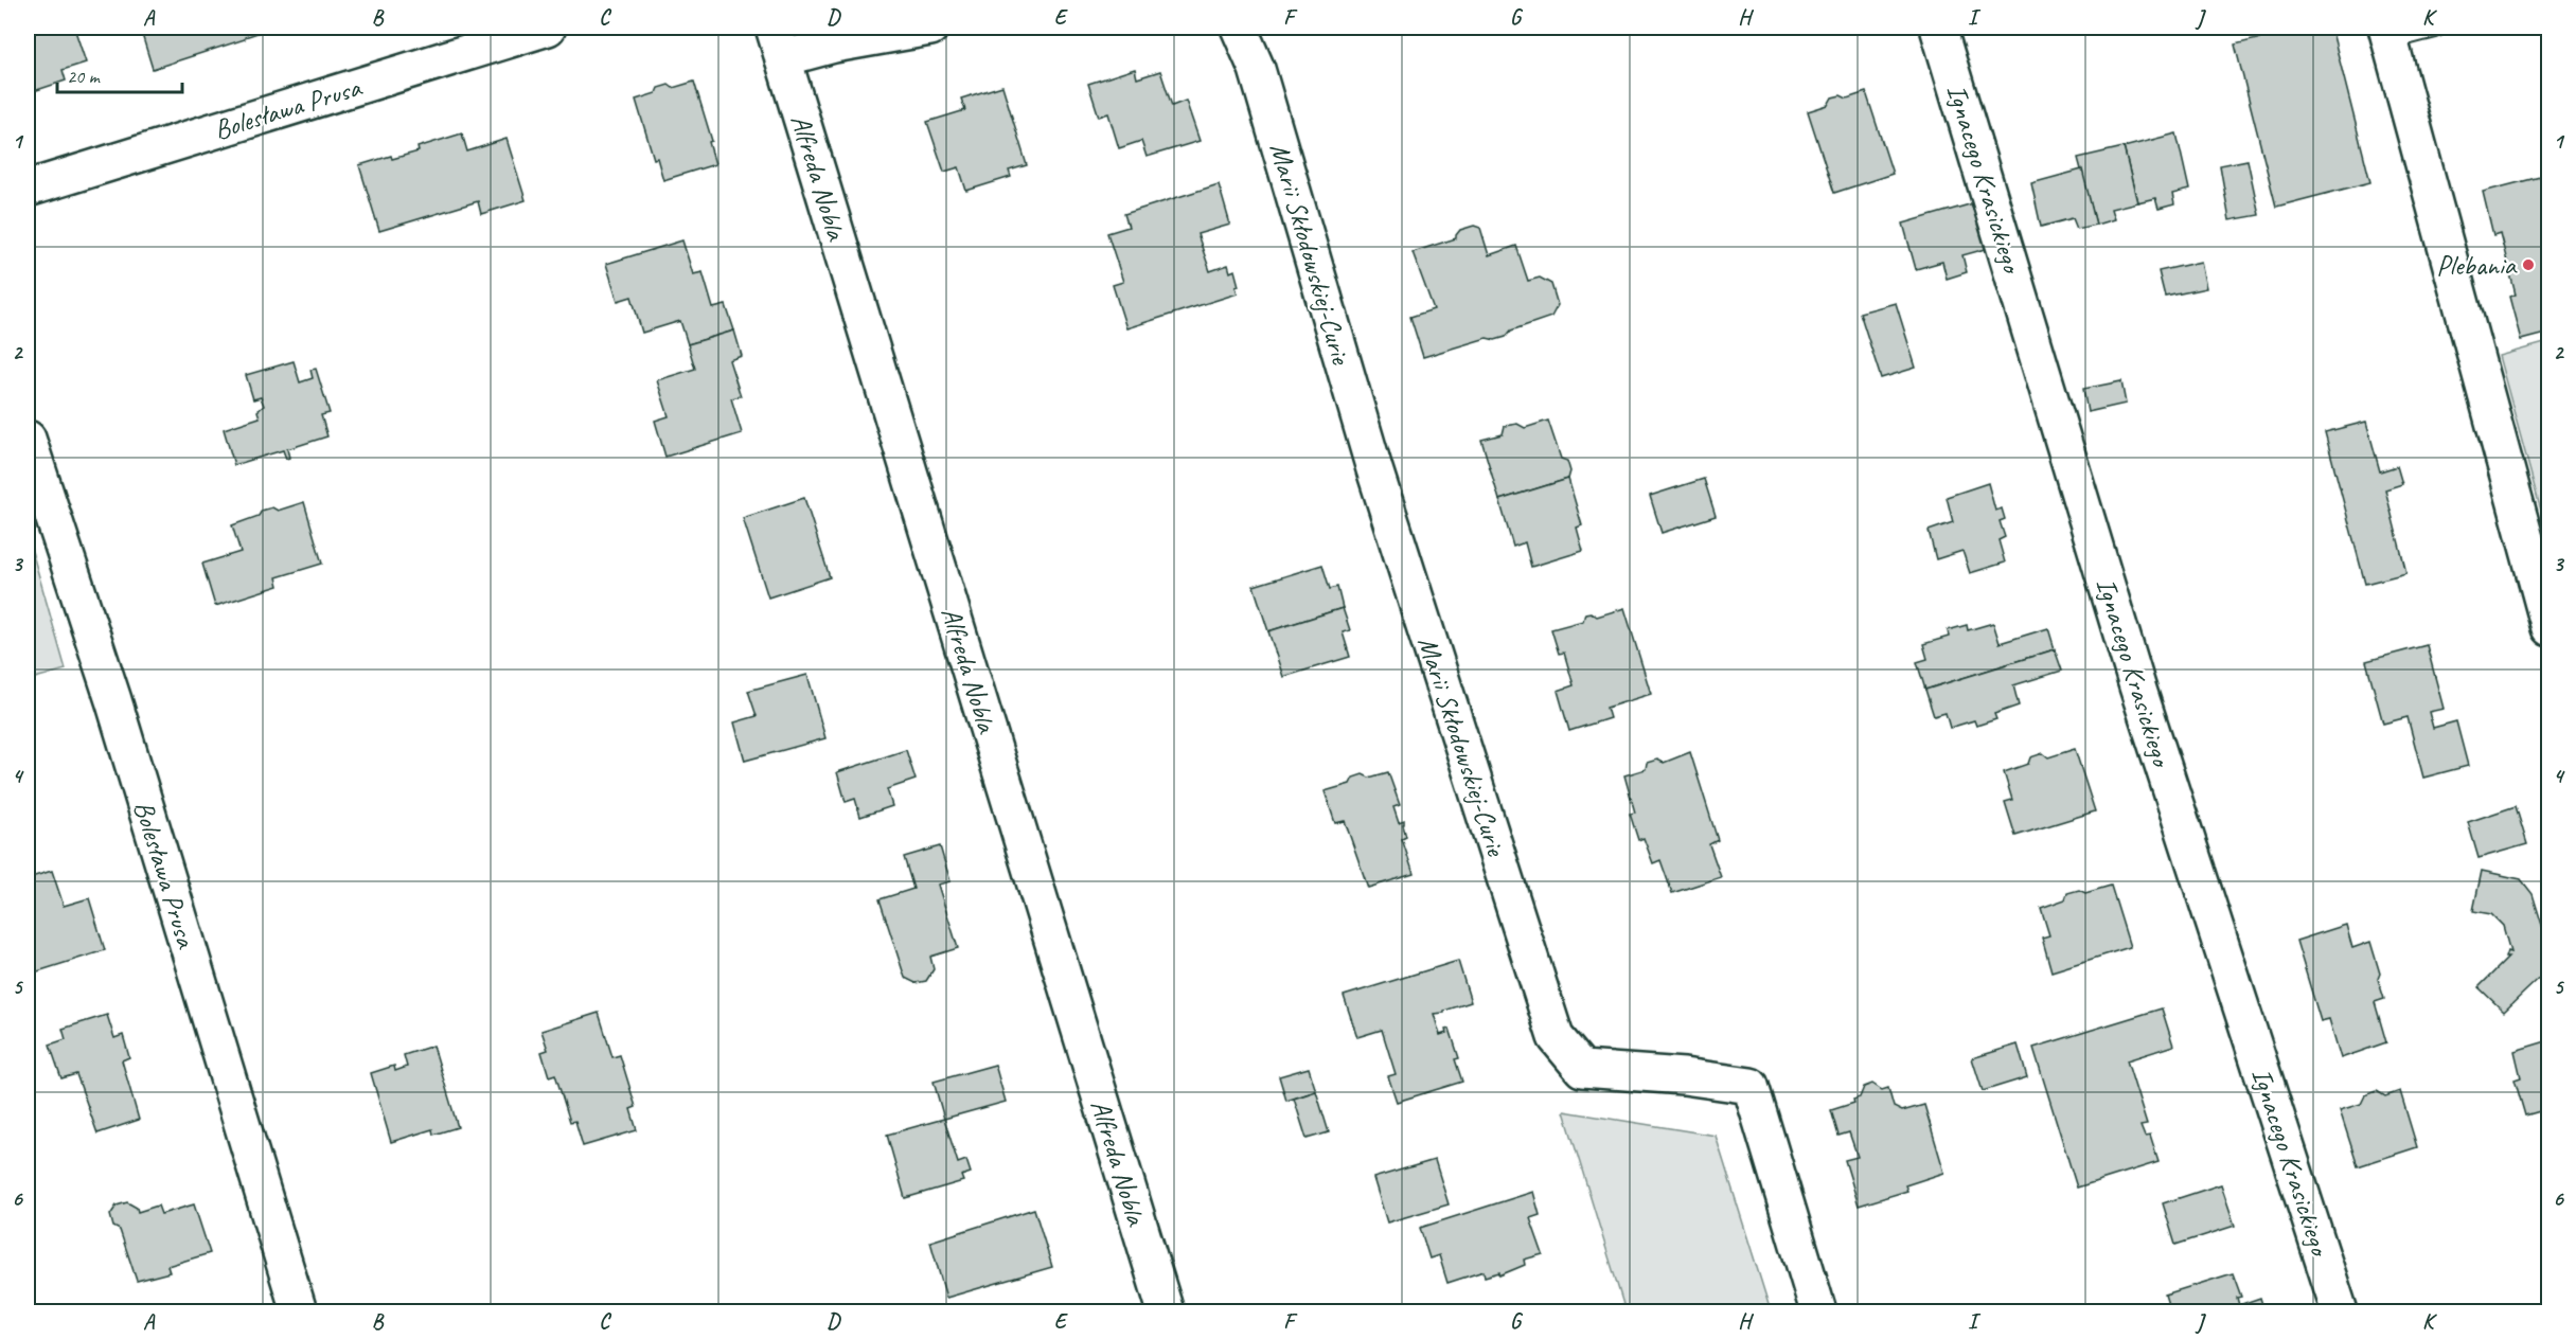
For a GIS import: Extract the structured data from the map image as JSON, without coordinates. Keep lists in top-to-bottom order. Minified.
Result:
{"streets":{"street":["Bolesława Prusa","Alfreda Nobla","Ignacego Krasickiego","Marii Skłodowskiej-Curie"]},"places":["Plebania"],"scale_bar":"20 m","grid":{"columns":["A","B","C","D","E","F","G","H","I","J","K"],"rows":["1","2","3","4","5","6"]}}
